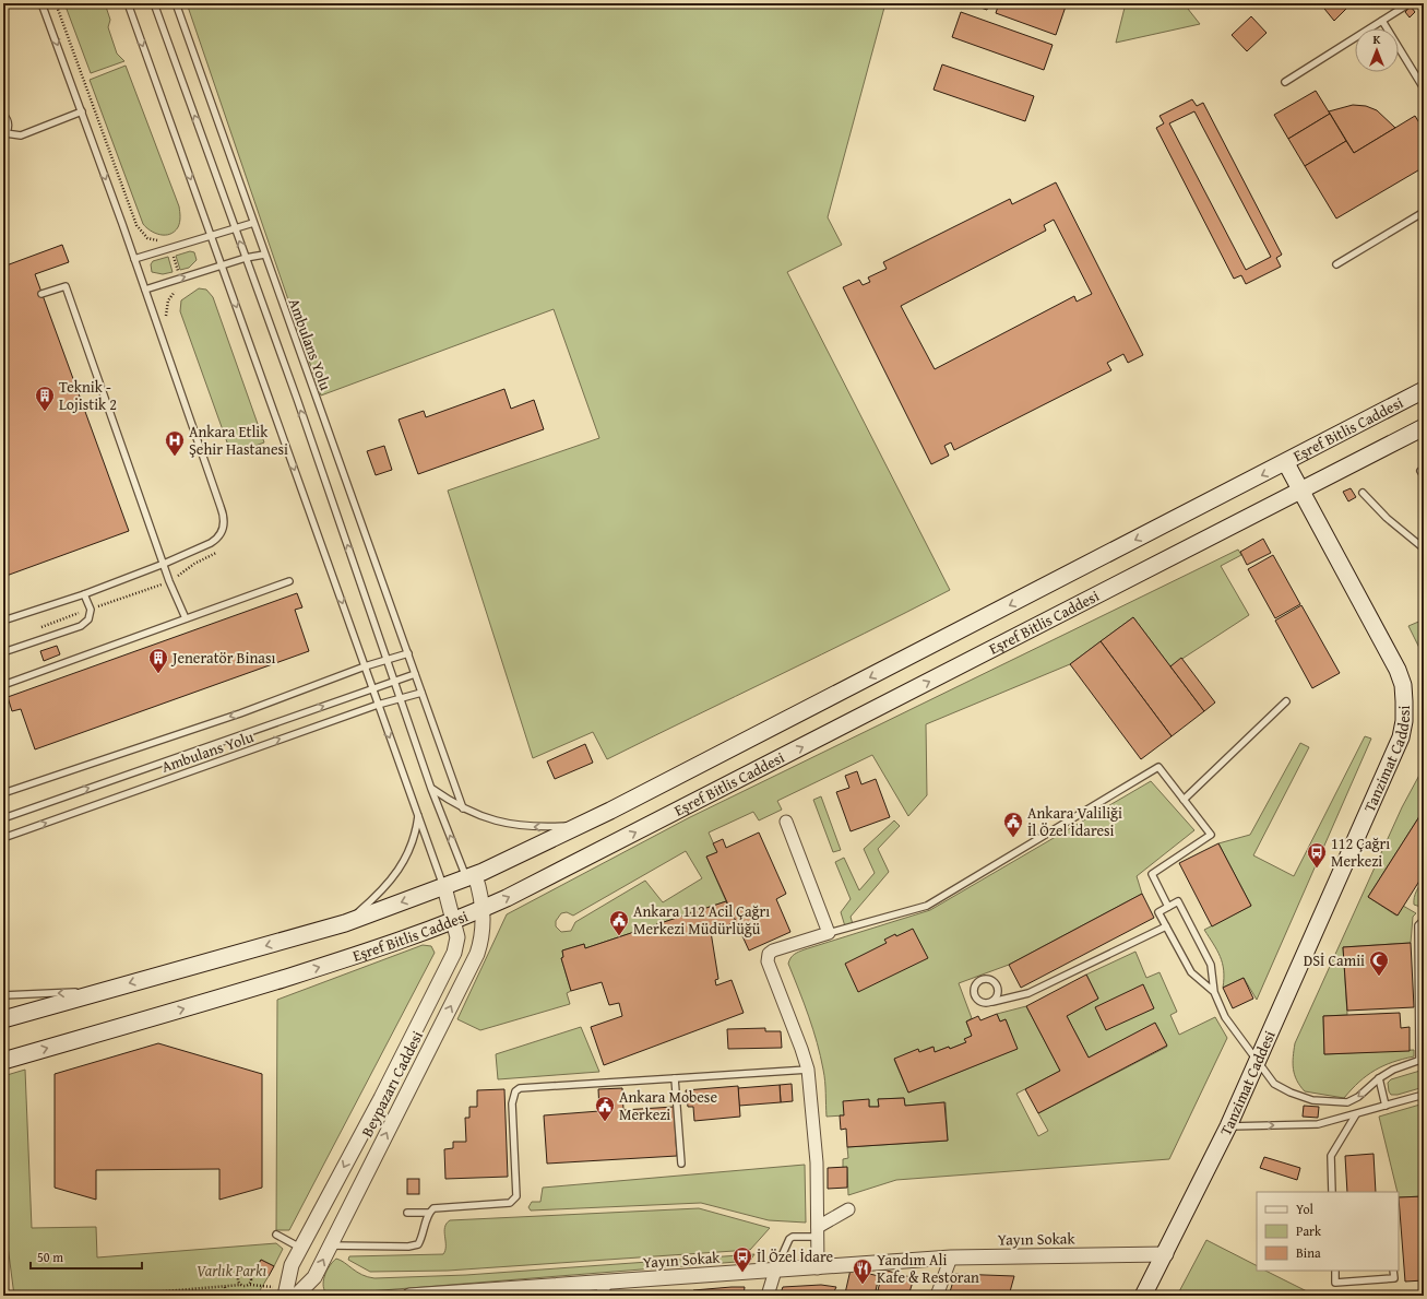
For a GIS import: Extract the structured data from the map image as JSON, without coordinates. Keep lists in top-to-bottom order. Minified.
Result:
{"streets":{"main road":["Eşref Bitlis Caddesi","Tanzimat Caddesi"],"street":["Beypazarı Caddesi","Yayın Sokak"],"lane":["Ambulans Yolu"]},"crossings":[["Eşref Bitlis Caddesi","Tanzimat Caddesi"],["Eşref Bitlis Caddesi","Beypazarı Caddesi"],["Tanzimat Caddesi","Yayın Sokak"]],"parks":["Varlık Parkı"],"places":{"building":["Teknik - Lojistik 2","Jeneratör Binası"],"hospital":["Ankara Etlik Şehir Hastanesi"],"public building":["Ankara Valiliği İl Özel İdaresi","Ankara 112 Acil Çağrı Merkezi Müdürlüğü","Ankara Mobese Merkezi"],"bus stop":["112 Çağrı Merkezi","İl Özel İdare"],"mosque":["DSİ Camii"],"restaurant":["Yandım Ali Kafe & Restoran"]},"legend":["Yol","Park","Bina"],"scale_bar":"50 m","north":"top"}
